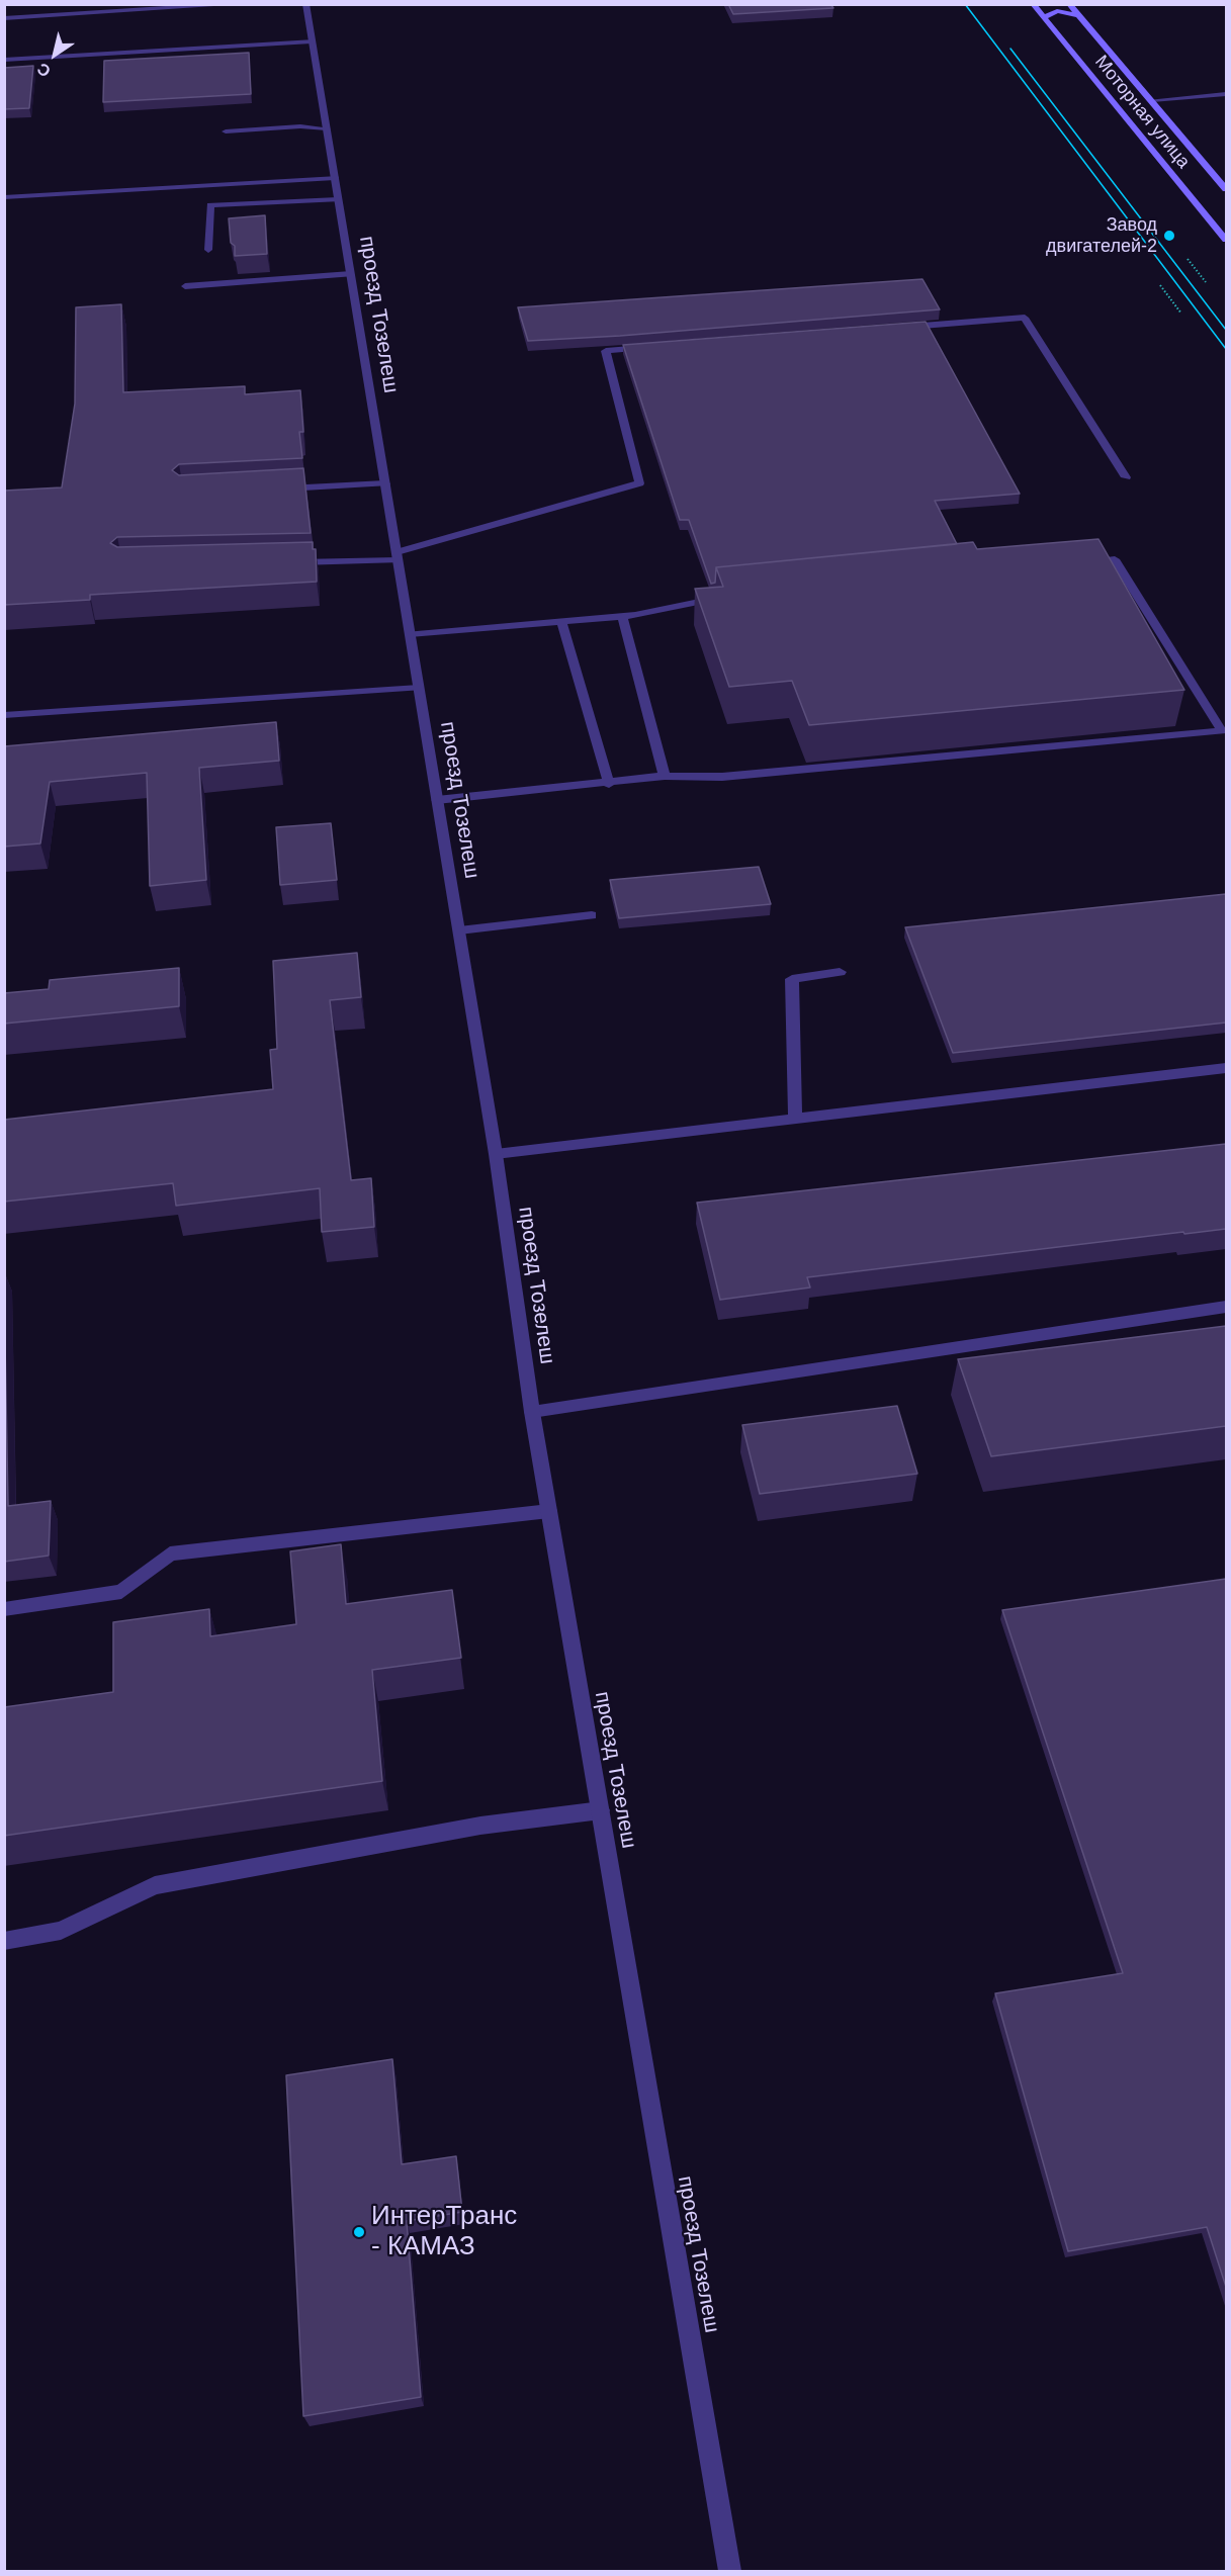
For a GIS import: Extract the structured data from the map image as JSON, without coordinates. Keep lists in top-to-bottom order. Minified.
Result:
{"streets":{"main road":["Моторная улица"],"street":["проезд Тозелеш"]},"places":["Завод двигателей-2","ИнтерТранс - КАМАЗ"],"north":"bottom left"}
